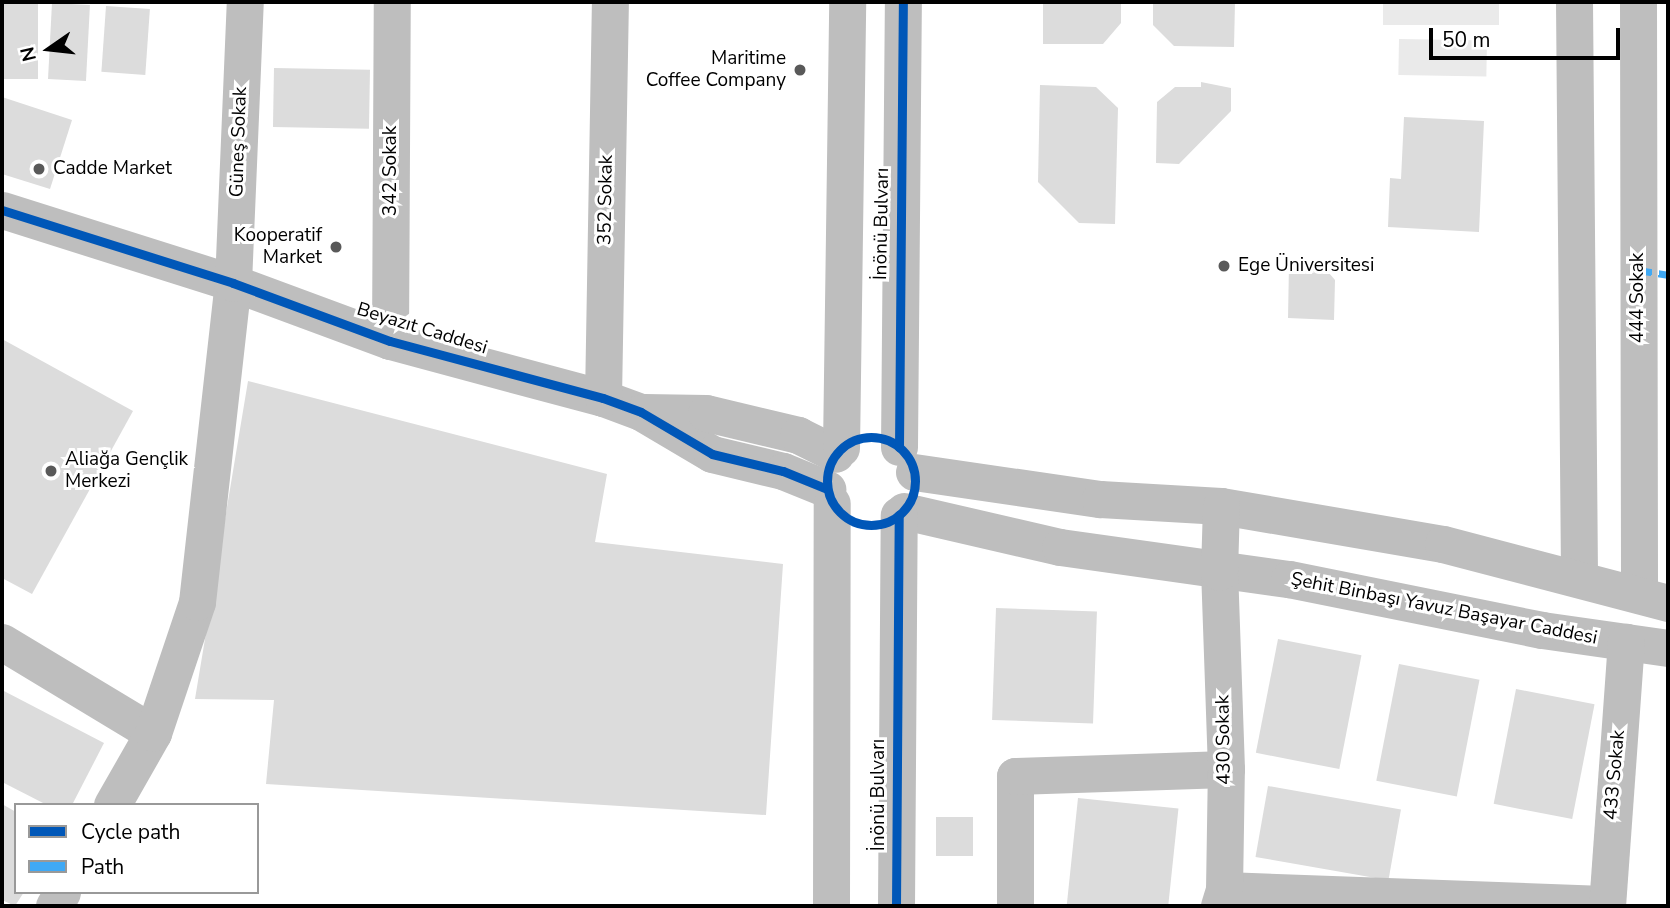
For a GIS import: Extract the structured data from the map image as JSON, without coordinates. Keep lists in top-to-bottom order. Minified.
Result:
{"streets":{"street":["Güneş Sokak","342 Sokak","352 Sokak","İnönü Bulvarı","444 Sokak","Beyazıt Caddesi","Şehit Binbaşı Yavuz Başayar Caddesi","430 Sokak","433 Sokak"]},"crossings":[["Güneş Sokak","Beyazıt Caddesi"],["342 Sokak","Beyazıt Caddesi"],["352 Sokak","Beyazıt Caddesi"],["İnönü Bulvarı","Beyazıt Caddesi"],["İnönü Bulvarı","Şehit Binbaşı Yavuz Başayar Caddesi"],["Beyazıt Caddesi","Şehit Binbaşı Yavuz Başayar Caddesi"],["Şehit Binbaşı Yavuz Başayar Caddesi","430 Sokak"],["Şehit Binbaşı Yavuz Başayar Caddesi","433 Sokak"]],"places":["Maritime Coffee Company","Cadde Market","Kooperatif Market","Ege Üniversitesi","Aliağa Gençlik Merkezi"],"legend":["Cycle path","Path"],"scale_bar":"50 m","north":"left"}
